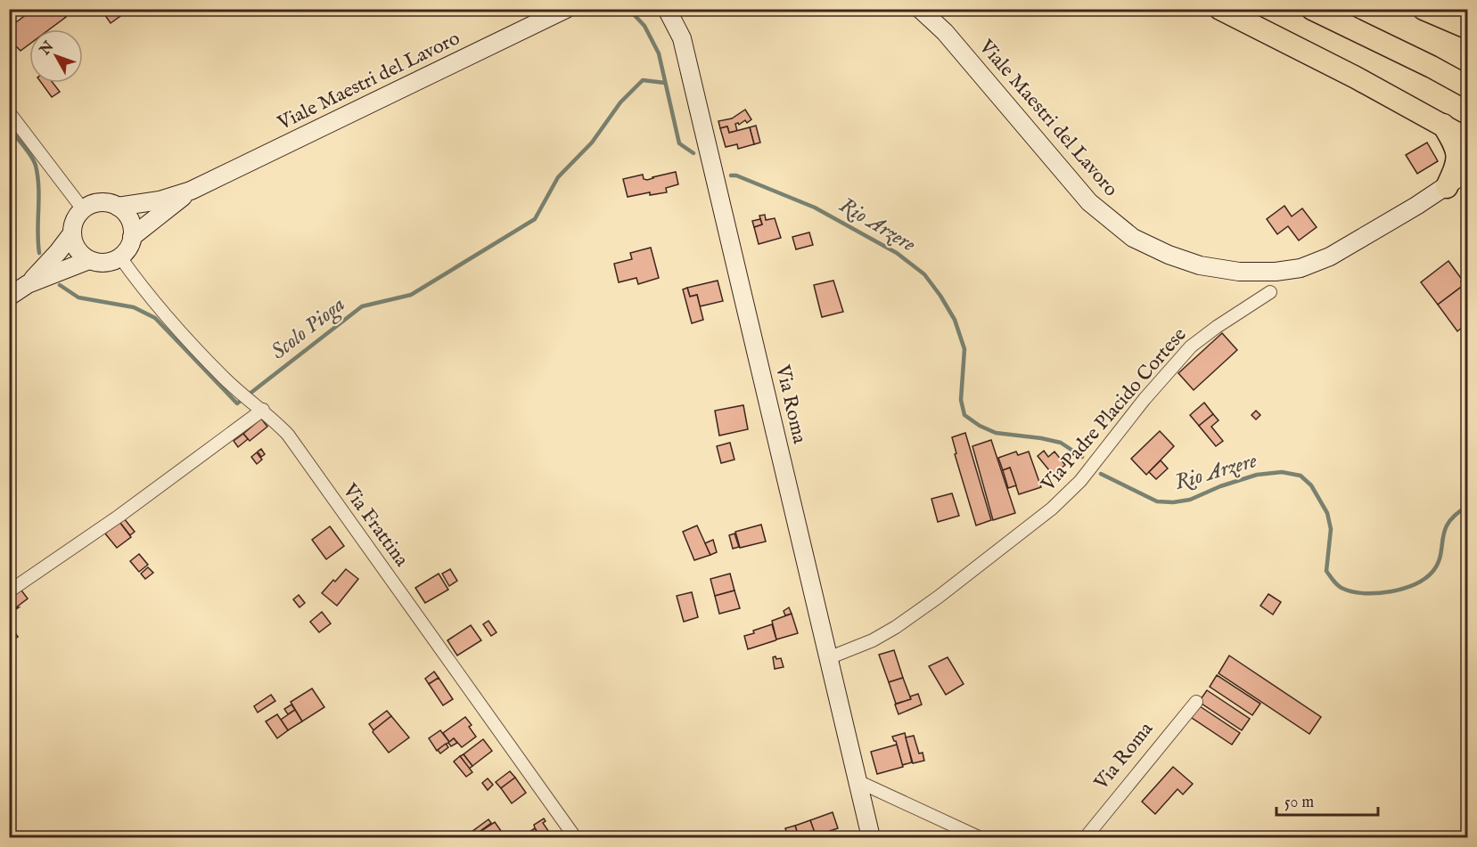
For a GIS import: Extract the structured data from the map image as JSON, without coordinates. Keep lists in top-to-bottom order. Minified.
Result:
{"streets":{"main road":["Viale Maestri del Lavoro","Via Roma"],"street":["Via Padre Placido Cortese","Via Frattina"]},"crossings":[["Viale Maestri del Lavoro","Via Frattina"],["Via Roma","Via Padre Placido Cortese"]],"water":["Rio Arzere","Scolo Pioga"],"scale_bar":"50 m","north":"top left"}
